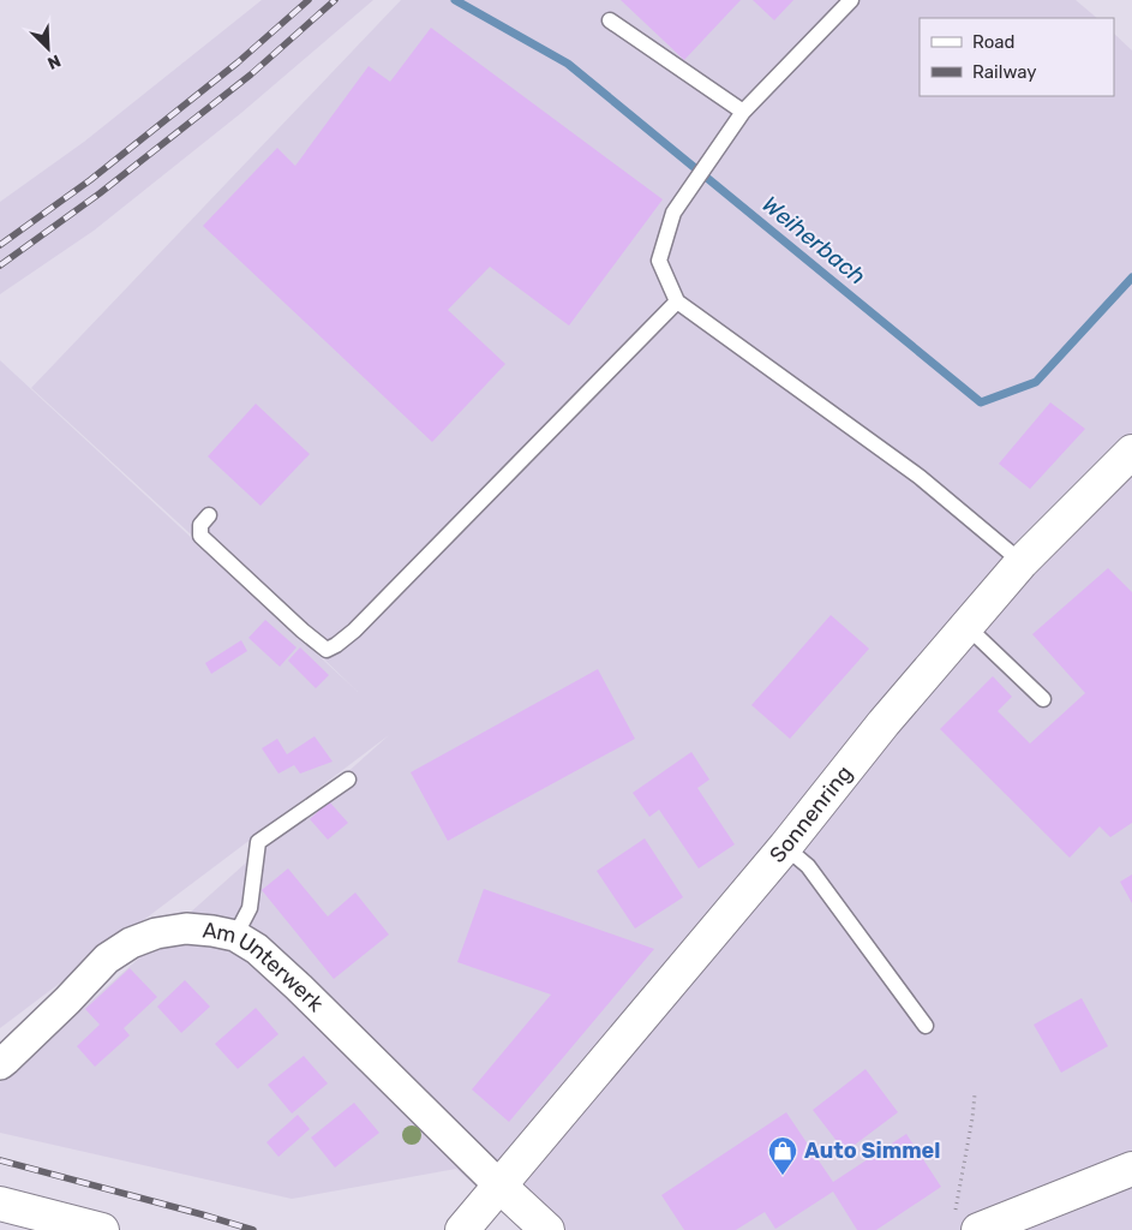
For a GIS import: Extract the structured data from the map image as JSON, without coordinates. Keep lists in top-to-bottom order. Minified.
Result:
{"streets":{"street":["Sonnenring","Am Unterwerk"]},"crossings":[["Sonnenring","Am Unterwerk"]],"water":["Weiherbach"],"places":{"shop":["Auto Simmel"]},"legend":["Road","Railway"],"north":"bottom right"}
